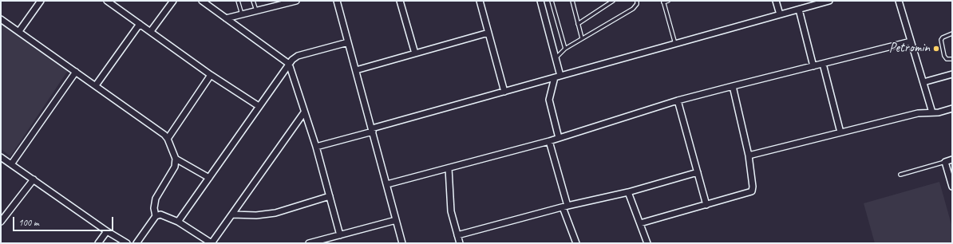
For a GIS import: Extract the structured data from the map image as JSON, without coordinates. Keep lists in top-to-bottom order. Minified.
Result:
{"places":["Petromin"],"scale_bar":"100 m"}
